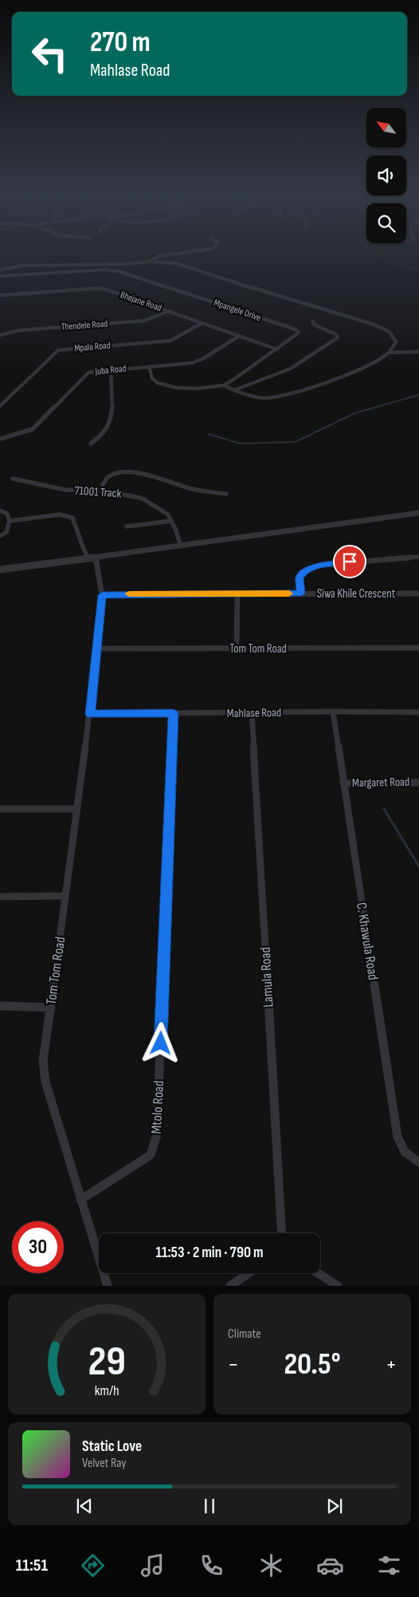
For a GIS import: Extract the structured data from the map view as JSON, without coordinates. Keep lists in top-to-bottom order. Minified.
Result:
{"streets":{"street":["Bhejane Road","Mpangele Drive","Thendele Road","Mpala Road","Juba Road","71001 Track","Siwa Khile Crescent","Tom Tom Road","Mahlase Road","Margaret Road","C. Khawula Road","Lamula Road","Mtolo Road"]},"crossings":[["Bhejane Road","Mpangele Drive"],["Bhejane Road","Thendele Road"],["Bhejane Road","Mpala Road"],["Bhejane Road","Juba Road"],["Mpangele Drive","Juba Road"],["Siwa Khile Crescent","Tom Tom Road"],["Tom Tom Road","Mahlase Road"],["Tom Tom Road","Mtolo Road"],["Mahlase Road","C. Khawula Road"],["Mahlase Road","Lamula Road"],["Mahlase Road","Mtolo Road"],["Margaret Road","C. Khawula Road"]],"north":"top left","page":{"turn":["270 m","Mahlase Road"],"limit":"30","trip":"11:53 · 2 min · 790 m","tile":"Climate","heat":["−","20.5°","+"],"song":["Static Love","Velvet Ray"],"tabs":"11:51","gauge":["29","km/h"]}}
